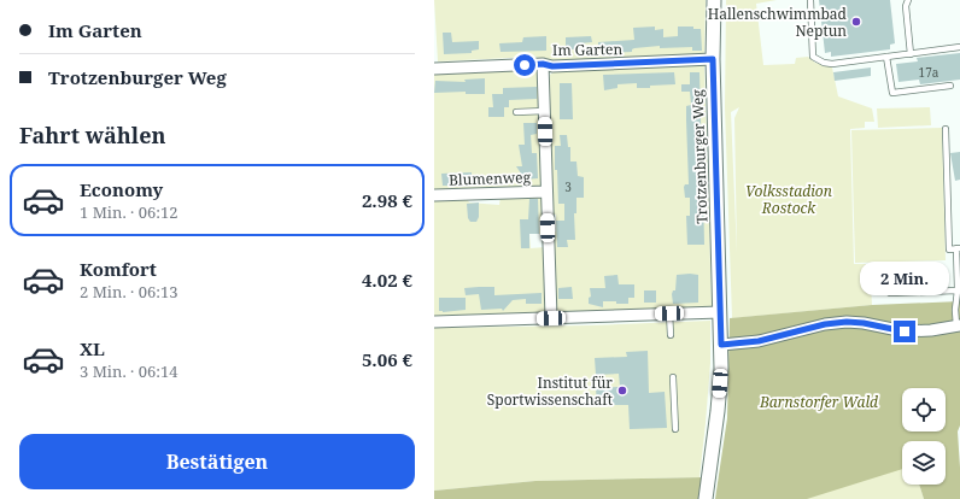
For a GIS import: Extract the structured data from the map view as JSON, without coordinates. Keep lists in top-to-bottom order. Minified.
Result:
{"streets":{"street":["Im Garten","Trotzenburger Weg","Blumenweg"]},"crossings":[["Im Garten","Trotzenburger Weg"]],"parks":["Volksstadion Rostock","Barnstorfer Wald"],"places":["Hallenschwimmbad Neptun","Institut für Sportwissenschaft"],"house_numbers":["17a","3"],"page":{"banner":["Im Garten","Trotzenburger Weg"],"heading":"Fahrt wählen","list":[{"name":"Economy","note":"1 Min. · 06:12","value":"2.98 €"},{"name":"Komfort","note":"2 Min. · 06:13","value":"4.02 €"},{"name":"XL","note":"3 Min. · 06:14","value":"5.06 €"}],"bubble":"2 Min.","buttons":"Bestätigen"}}
